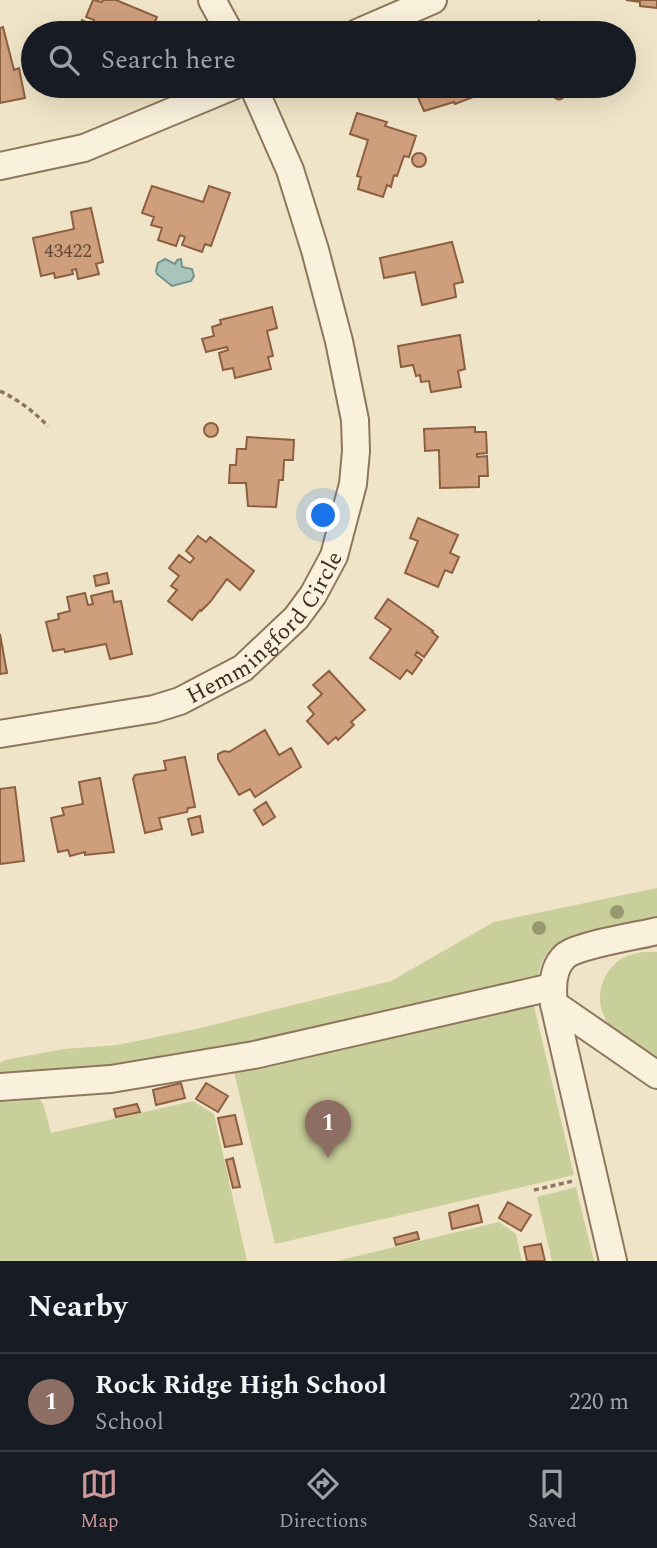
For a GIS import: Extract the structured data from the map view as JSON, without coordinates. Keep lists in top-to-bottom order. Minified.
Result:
{"streets":{"street":["Hemmingford Circle"]},"house_numbers":["43422"],"page":{"search":"Search here","pins":"1","heading":"Nearby","list":[{"mark":"1","name":"Rock Ridge High School","note":"School","value":"220 m"}],"nav":["Map","Directions","Saved"]}}
